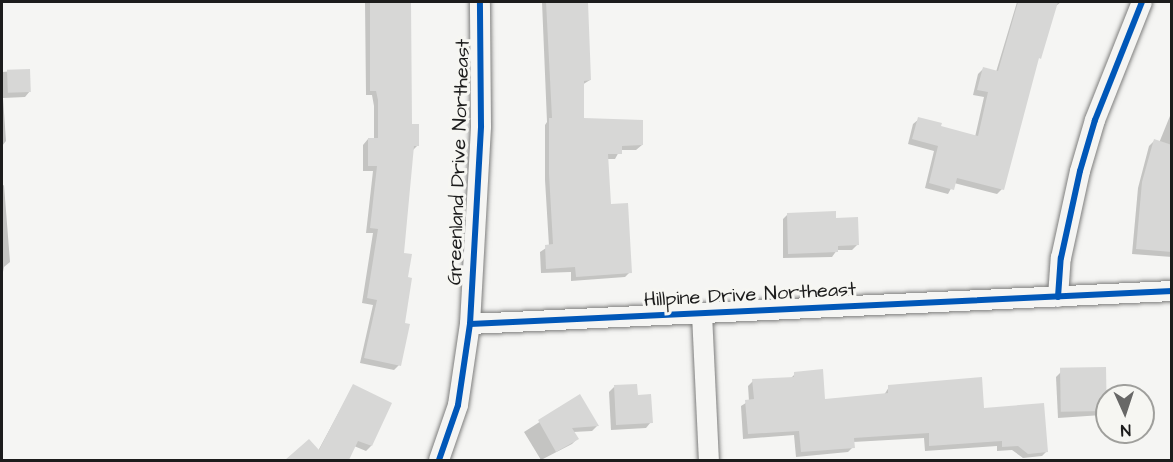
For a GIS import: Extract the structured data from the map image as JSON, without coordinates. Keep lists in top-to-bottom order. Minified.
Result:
{"streets":{"street":["Greenland Drive Northeast","Hillpine Drive Northeast"]},"crossings":[["Greenland Drive Northeast","Hillpine Drive Northeast"]],"north":"bottom"}
